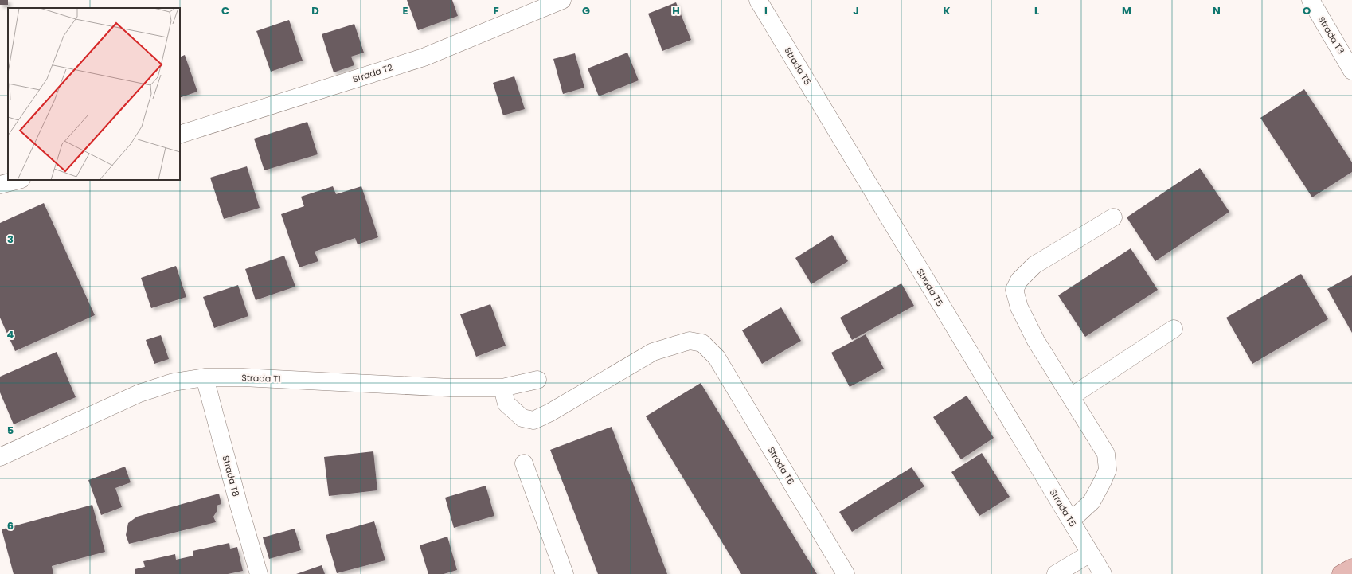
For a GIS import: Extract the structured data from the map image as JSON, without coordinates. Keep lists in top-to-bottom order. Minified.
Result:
{"streets":{"street":["Strada T3","Strada T5","Strada T2","Strada T1","Strada T6","Strada T8"]},"crossings":[["Strada T1","Strada T6"],["Strada T1","Strada T8"]],"grid":{"columns":["C","D","E","F","G","H","I","J","K","L","M","N","O"],"rows":["3","4","5","6"]}}
